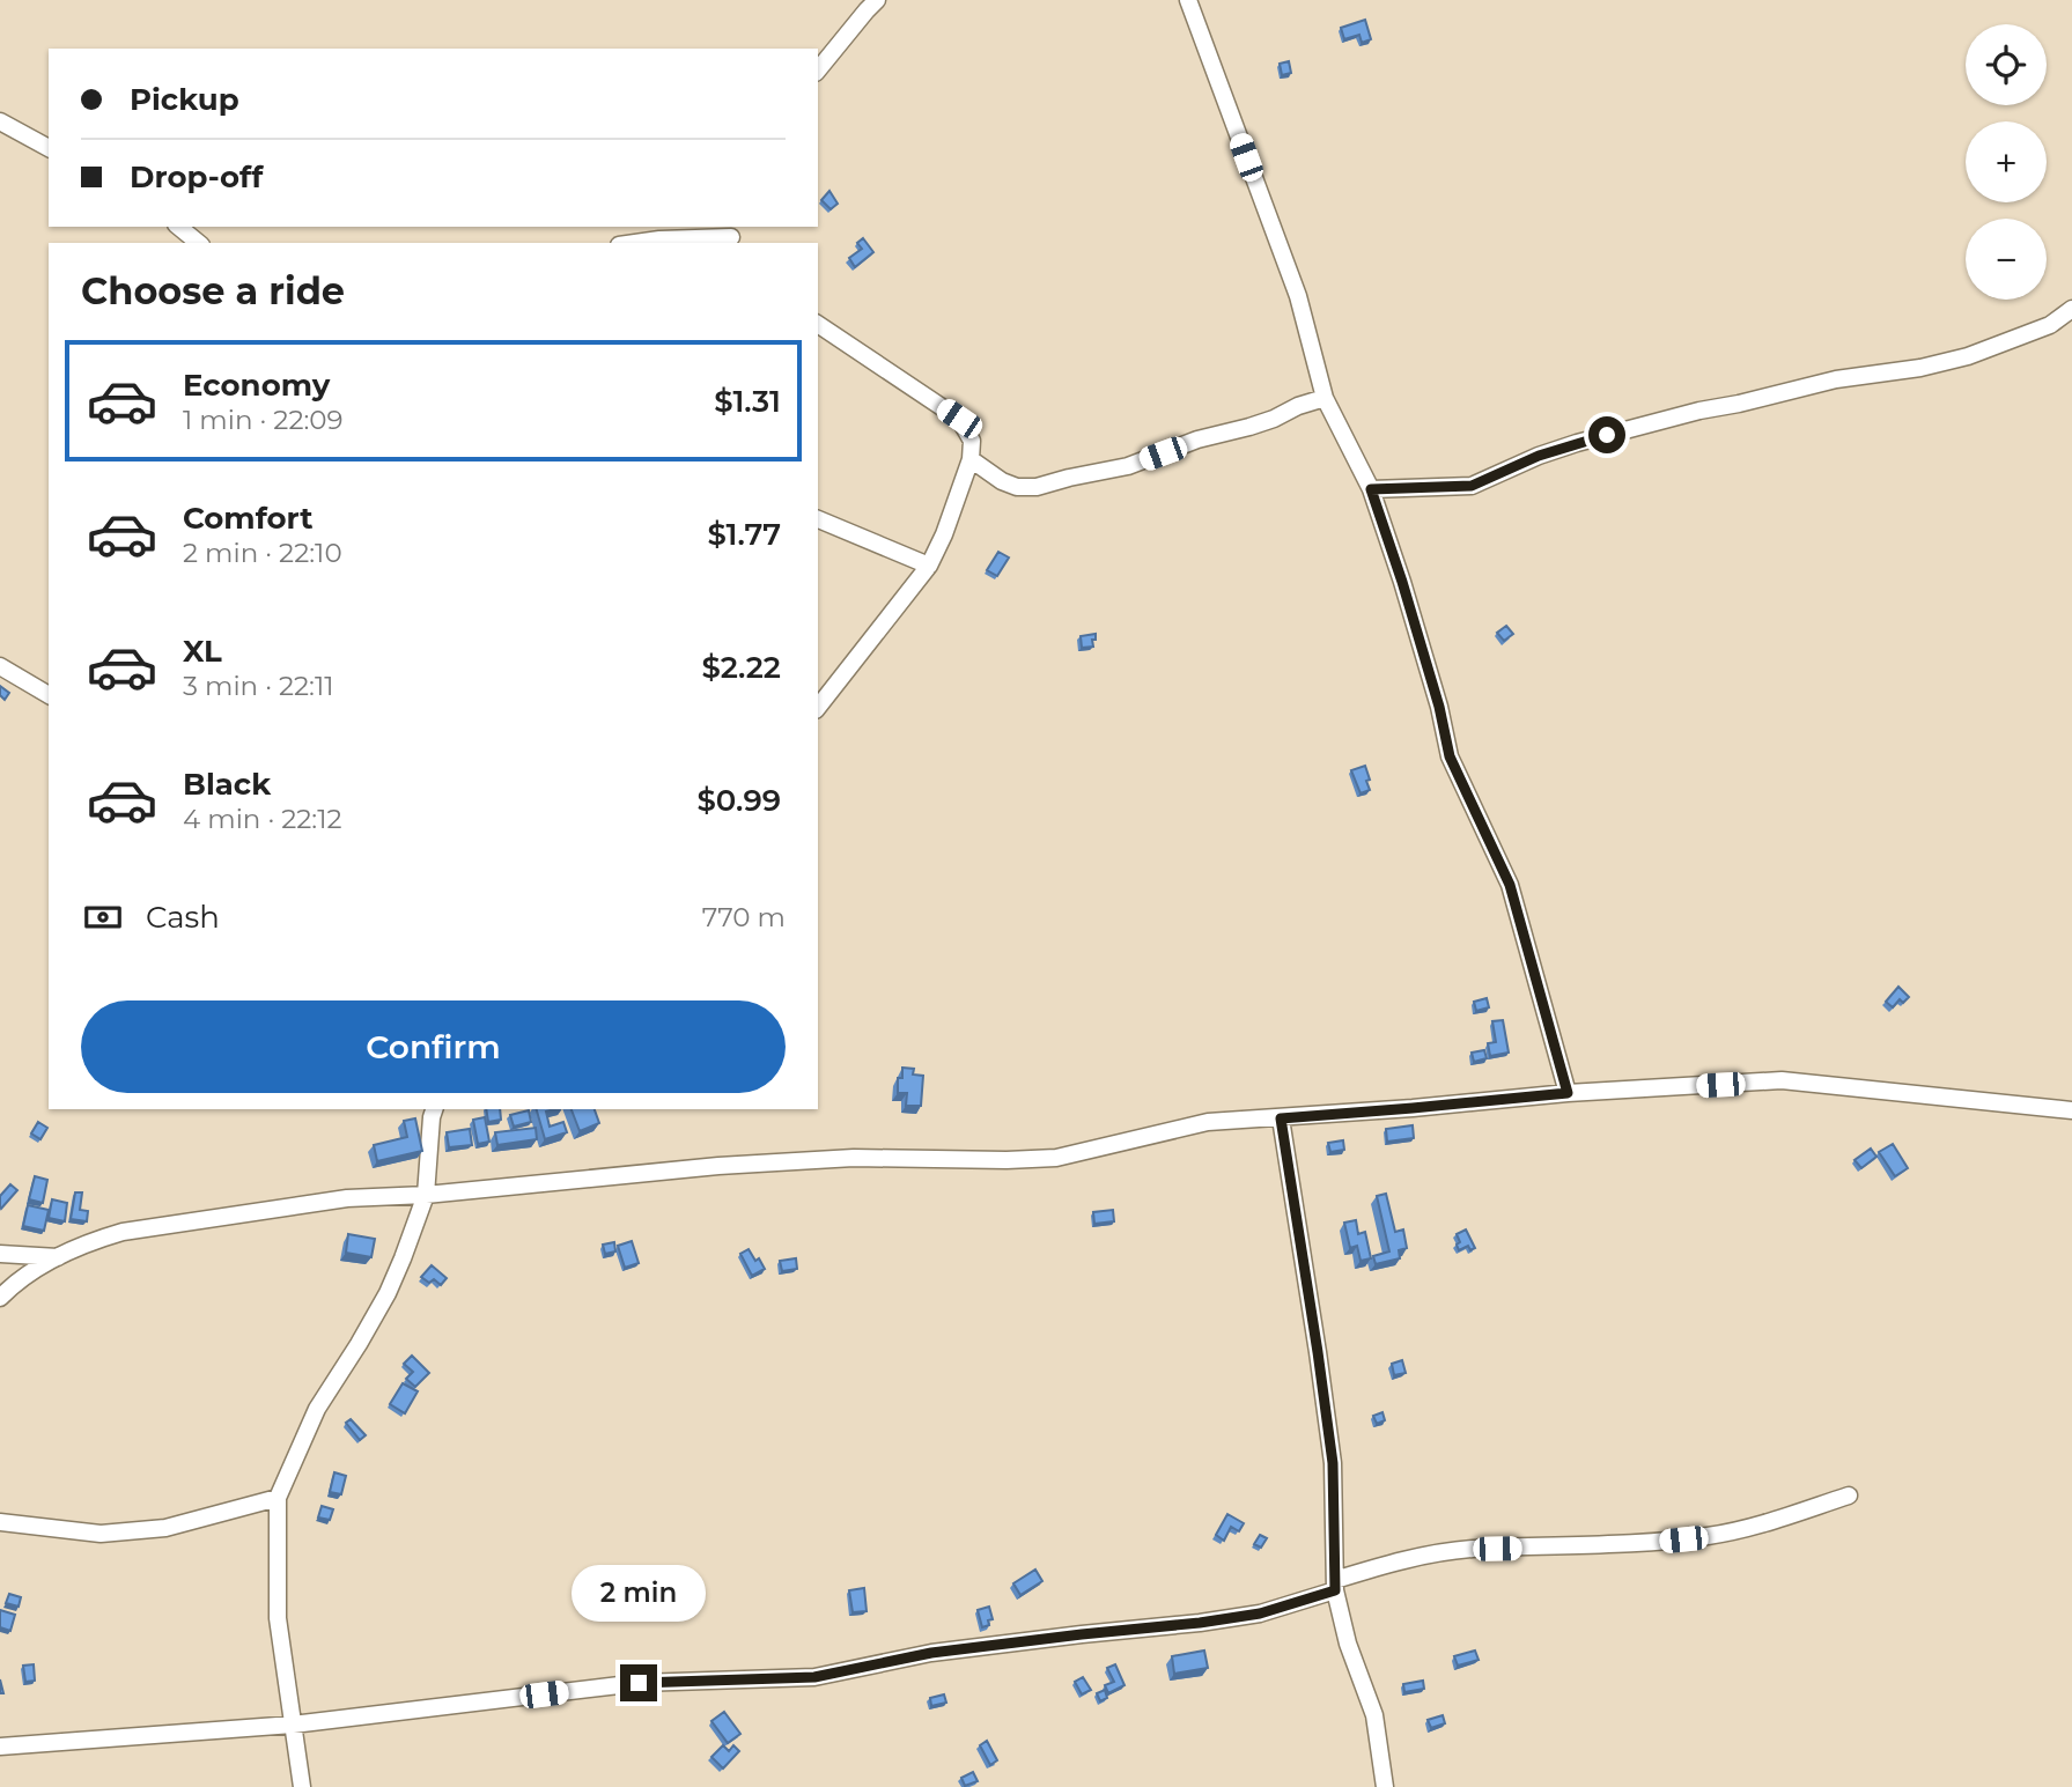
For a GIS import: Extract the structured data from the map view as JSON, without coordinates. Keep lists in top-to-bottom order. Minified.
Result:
{"page":{"map_buttons":["+","−"],"banner":["Pickup","Drop-off"],"heading":"Choose a ride","list":[{"name":"Economy","note":"1 min · 22:09","value":"$1.31"},{"name":"Comfort","note":"2 min · 22:10","value":"$1.77"},{"name":"XL","note":"3 min · 22:11","value":"$2.22"},{"name":"Black","note":"4 min · 22:12","value":"$0.99"}],"pay":["Cash","770 m"],"buttons":"Confirm","bubble":"2 min"}}
